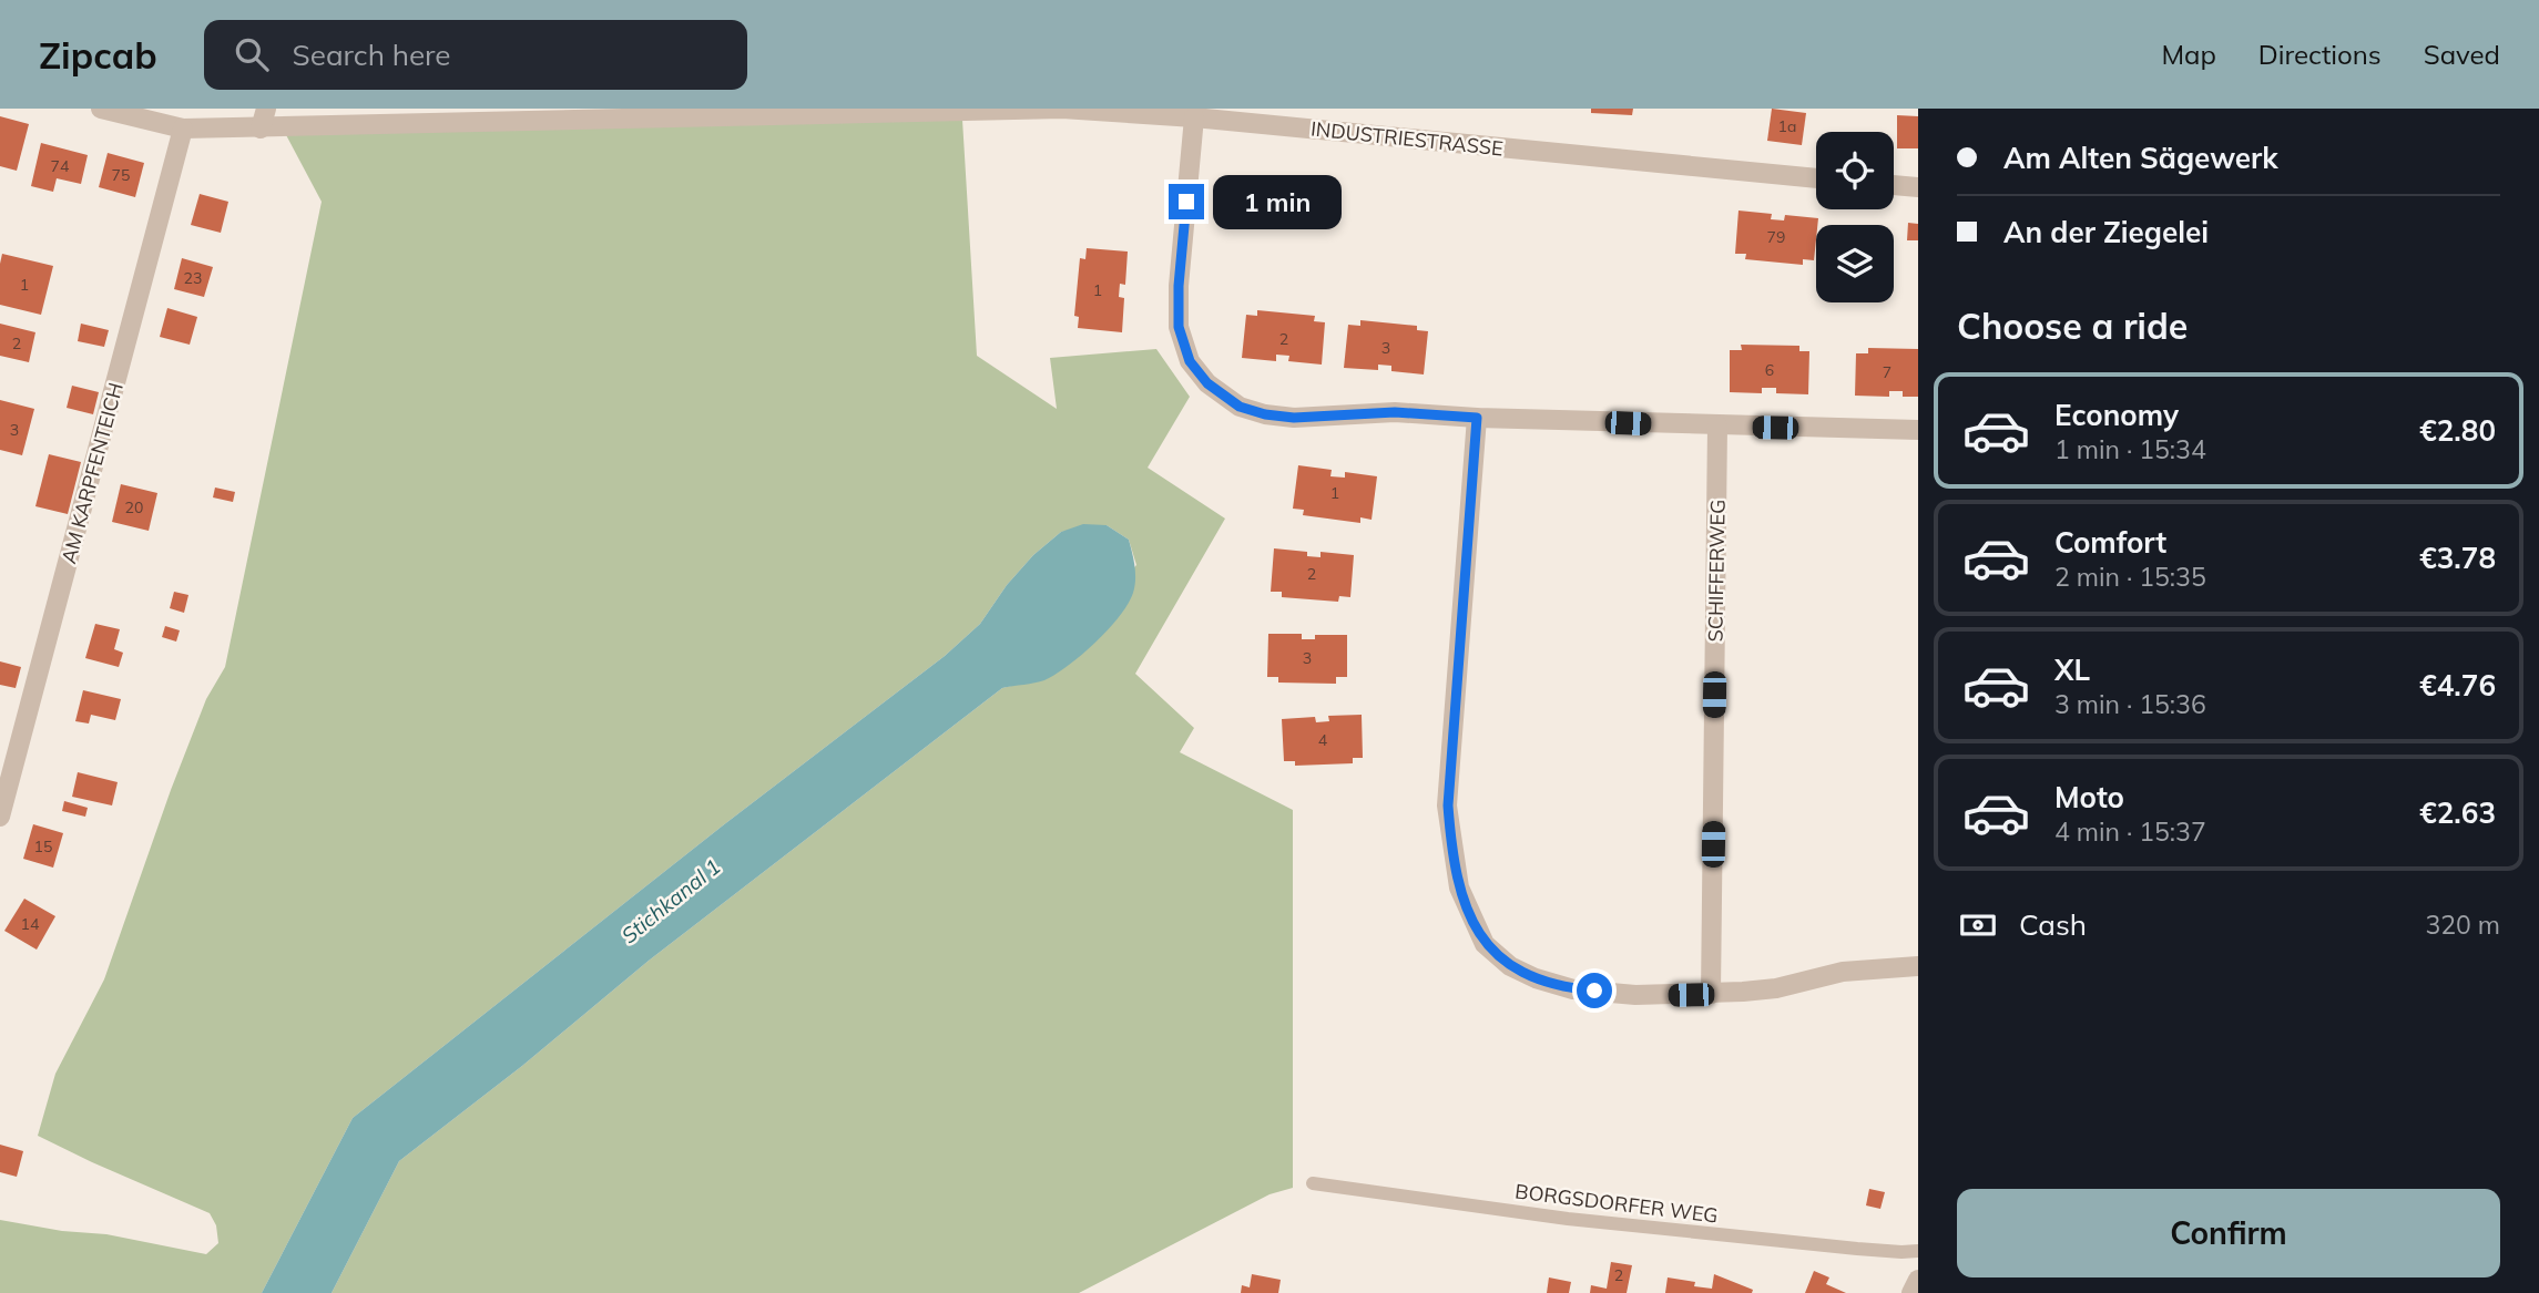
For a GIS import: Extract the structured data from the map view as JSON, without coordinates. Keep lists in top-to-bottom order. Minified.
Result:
{"streets":{"street":["INDUSTRIESTRASSE","AM KARPFENTEICH","SCHIFFERWEG"],"lane":["BORGSDORFER WEG"]},"crossings":[["INDUSTRIESTRASSE","AM KARPFENTEICH"]],"water":["Stichkanal 1"],"house_numbers":["1a","74","75","79","23","1","1","2","2","3","6","7","3","1","20","2","3","4","15","14","2"],"page":{"header":"Zipcab","search":"Search here","nav":["Map","Directions","Saved"],"banner":["Am Alten Sägewerk","An der Ziegelei"],"bubble":"1 min","heading":"Choose a ride","list":[{"name":"Economy","note":"1 min · 15:34","value":"€2.80"},{"name":"Comfort","note":"2 min · 15:35","value":"€3.78"},{"name":"XL","note":"3 min · 15:36","value":"€4.76"},{"name":"Moto","note":"4 min · 15:37","value":"€2.63"}],"pay":["Cash","320 m"],"buttons":"Confirm"}}
